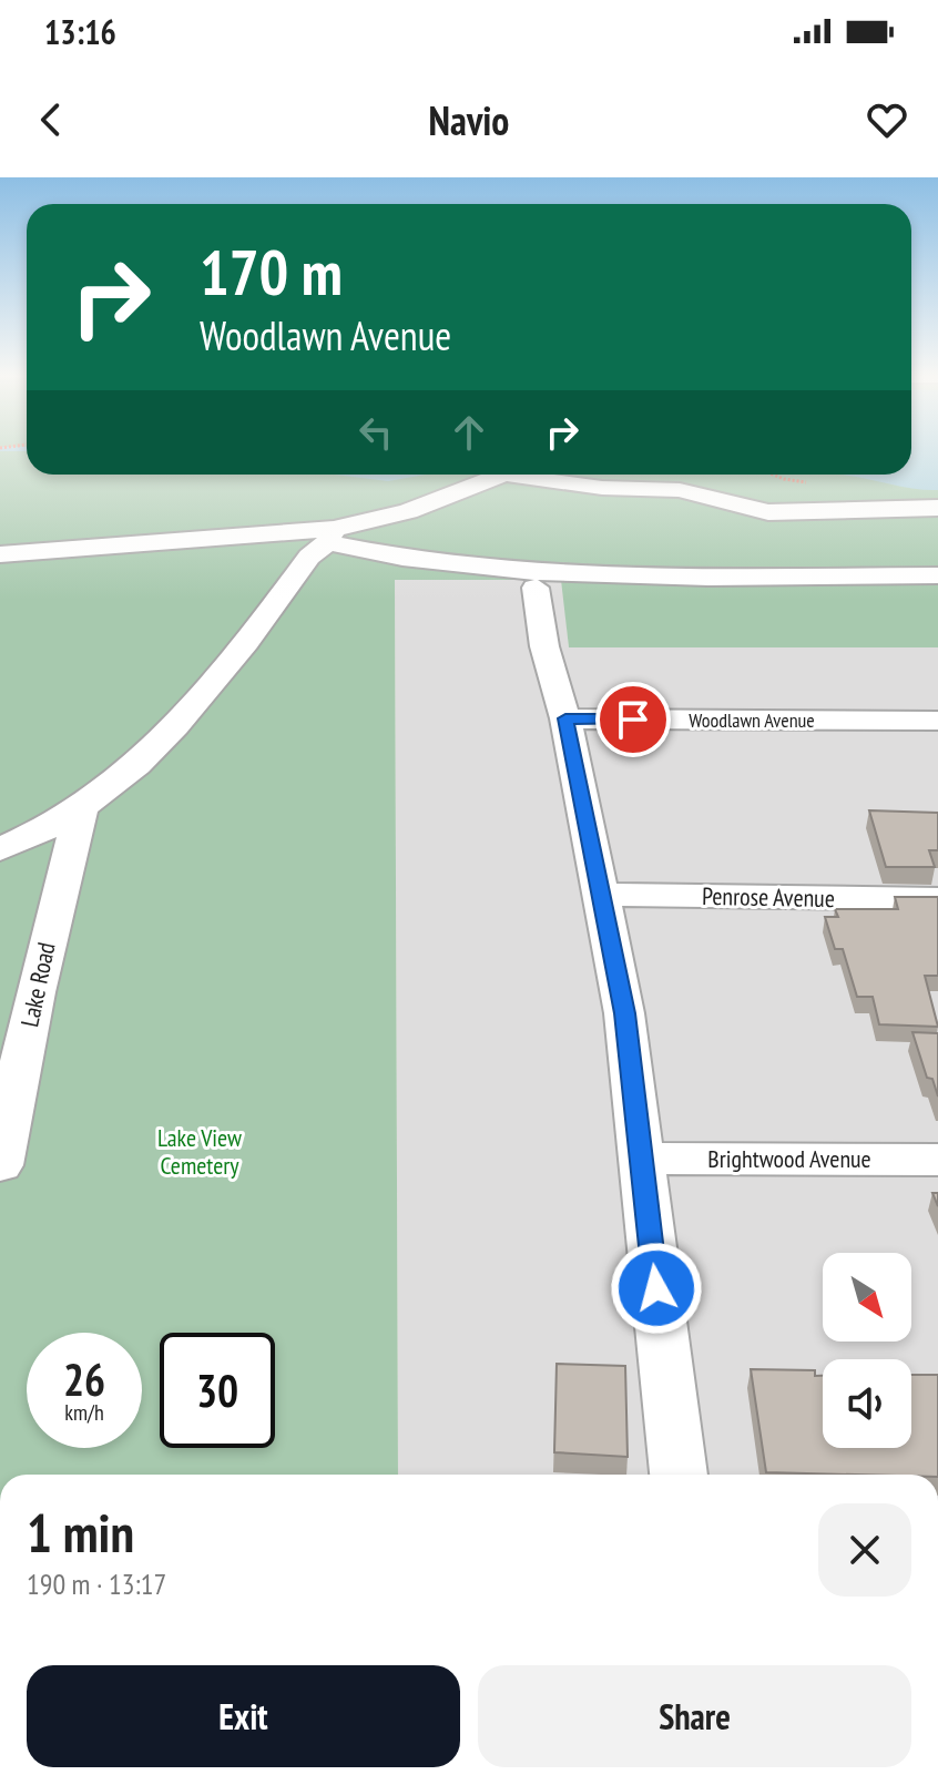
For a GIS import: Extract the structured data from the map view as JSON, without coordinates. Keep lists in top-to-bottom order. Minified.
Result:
{"streets":{"street":["Woodlawn Avenue","Penrose Avenue","Lake Road","Brightwood Avenue"]},"parks":["Lake View Cemetery"],"north":"bottom right","page":{"status":"13:16","header":"Navio","turn":["170 m","Woodlawn Avenue"],"speed":"26 km/h","limit":"30","heading":["1 min","190 m · 13:17"],"buttons":["Exit","Share"]}}
